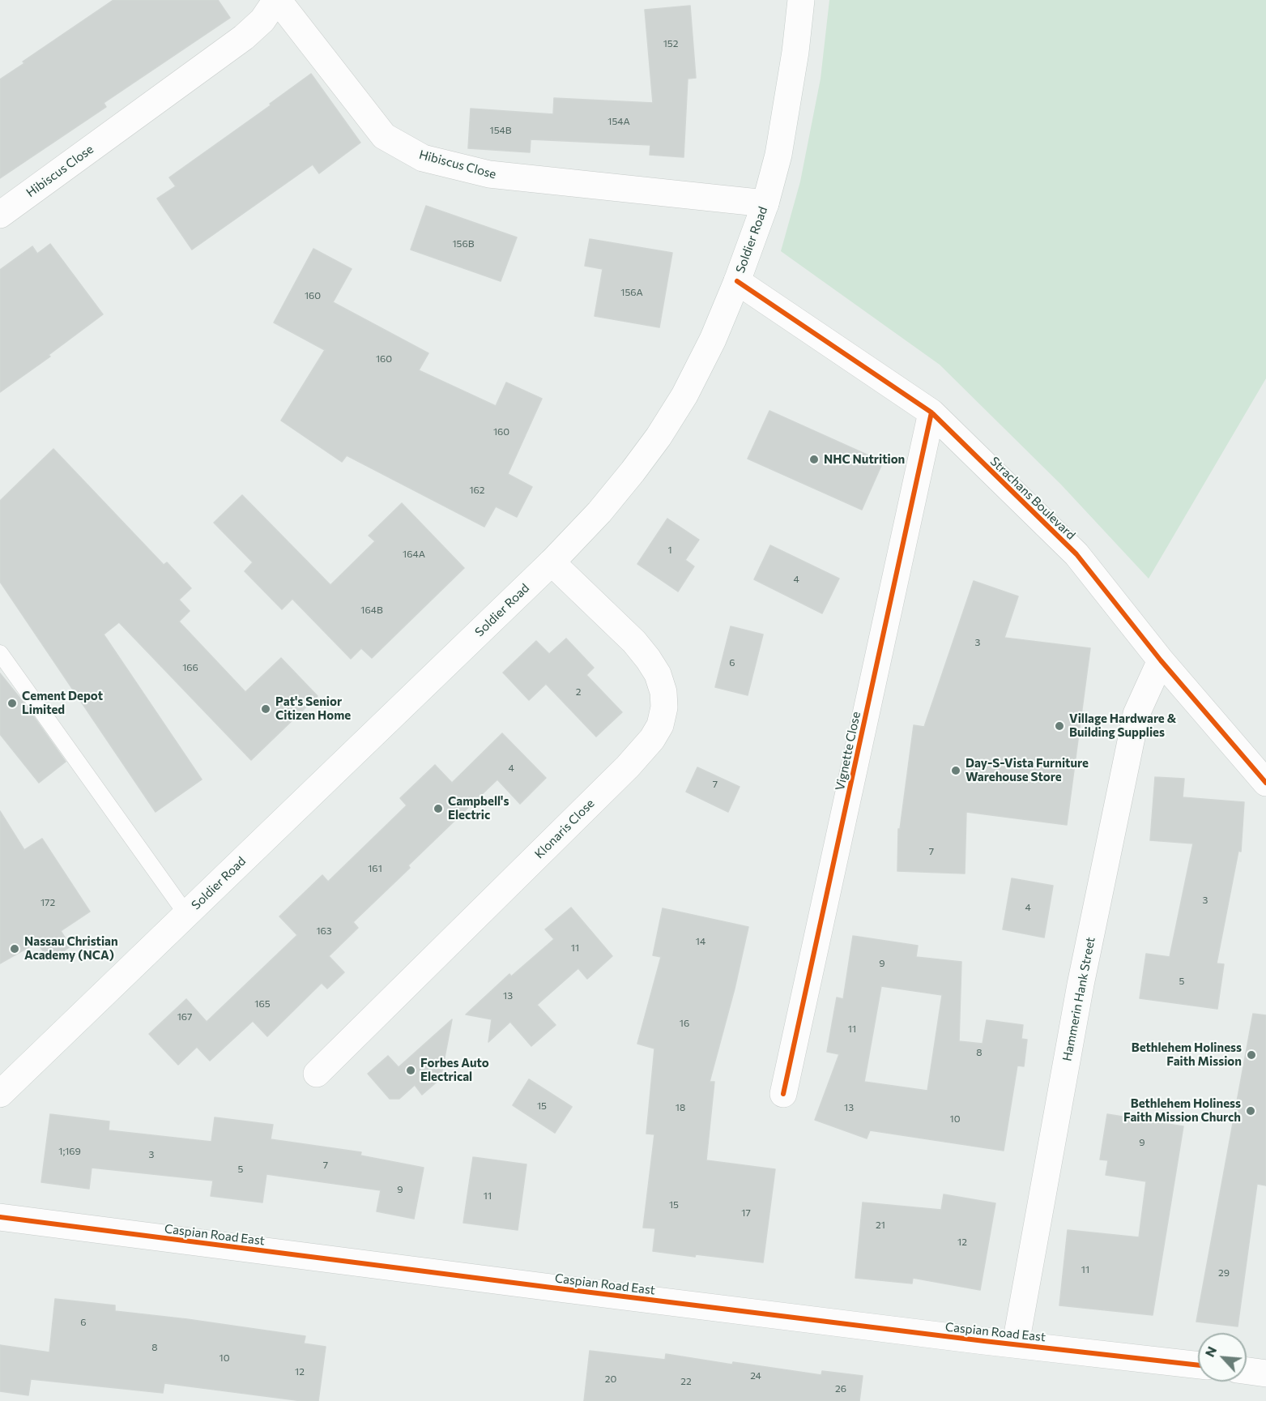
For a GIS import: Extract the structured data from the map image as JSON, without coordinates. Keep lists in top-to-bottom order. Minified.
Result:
{"streets":{"street":["Hibiscus Close","Soldier Road","Strachans Boulevard","Vignette Close","Klonaris Close","Hammerin Hank Street","Caspian Road East"]},"crossings":[["Hibiscus Close","Soldier Road"],["Soldier Road","Strachans Boulevard"],["Soldier Road","Klonaris Close"],["Strachans Boulevard","Vignette Close"],["Strachans Boulevard","Hammerin Hank Street"],["Hammerin Hank Street","Caspian Road East"]],"places":["NHC Nutrition","Cement Depot Limited","Pat's Senior Citizen Home","Village Hardware & Building Supplies","Day-S-Vista Furniture Warehouse Store","Campbell's Electric","Nassau Christian Academy (NCA)","Bethlehem Holiness Faith Mission","Forbes Auto Electrical","Bethlehem Holiness Faith Mission Church"],"house_numbers":["152","154A","154B","156B","156A","160","160","160","162","1","164A","4","164B","3","6","166","2","4","7","7","161","3","172","4","163","14","11","9","5","13","165","167","16","11","8","15","18","13","10","9","1;169","3","7","5","9","11","15","17","21","12","11","29","6","8","10","12","24","20","22","26"],"north":"top left"}
